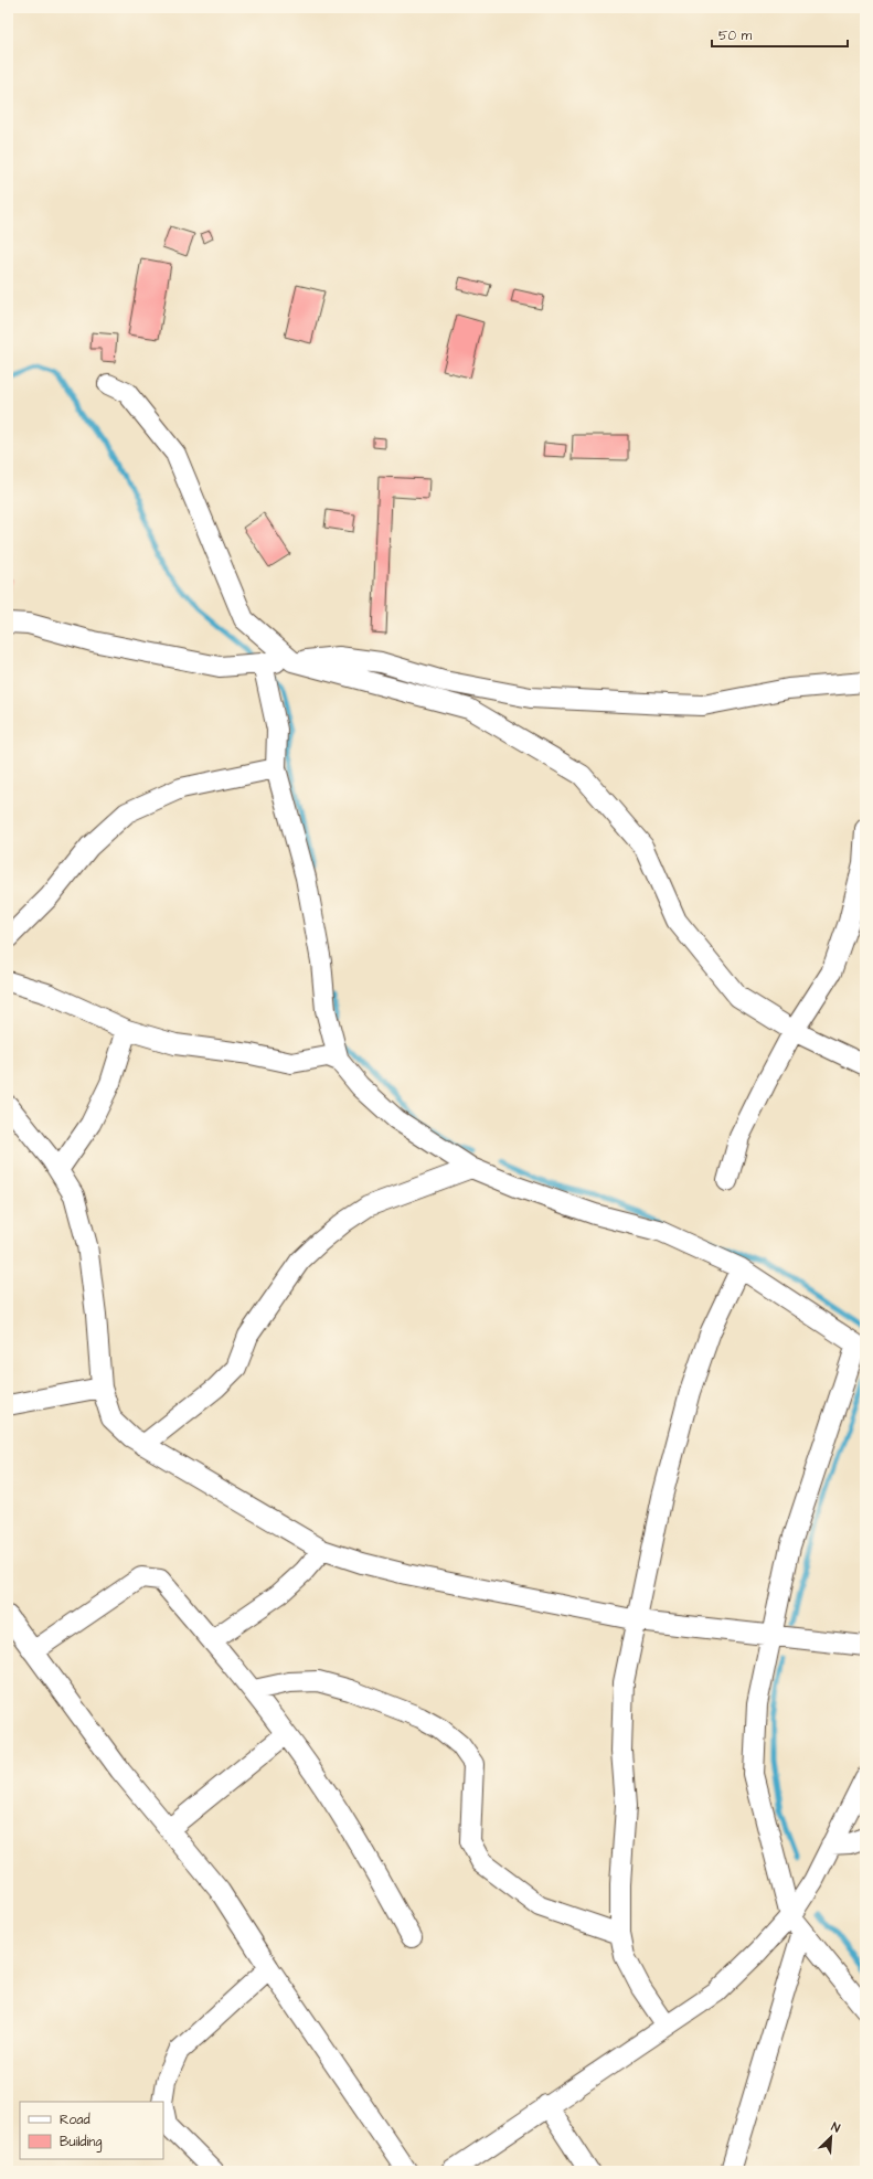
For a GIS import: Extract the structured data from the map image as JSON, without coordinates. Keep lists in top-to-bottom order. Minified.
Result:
{"legend":["Road","Building"],"scale_bar":"50 m","north":"top right"}
